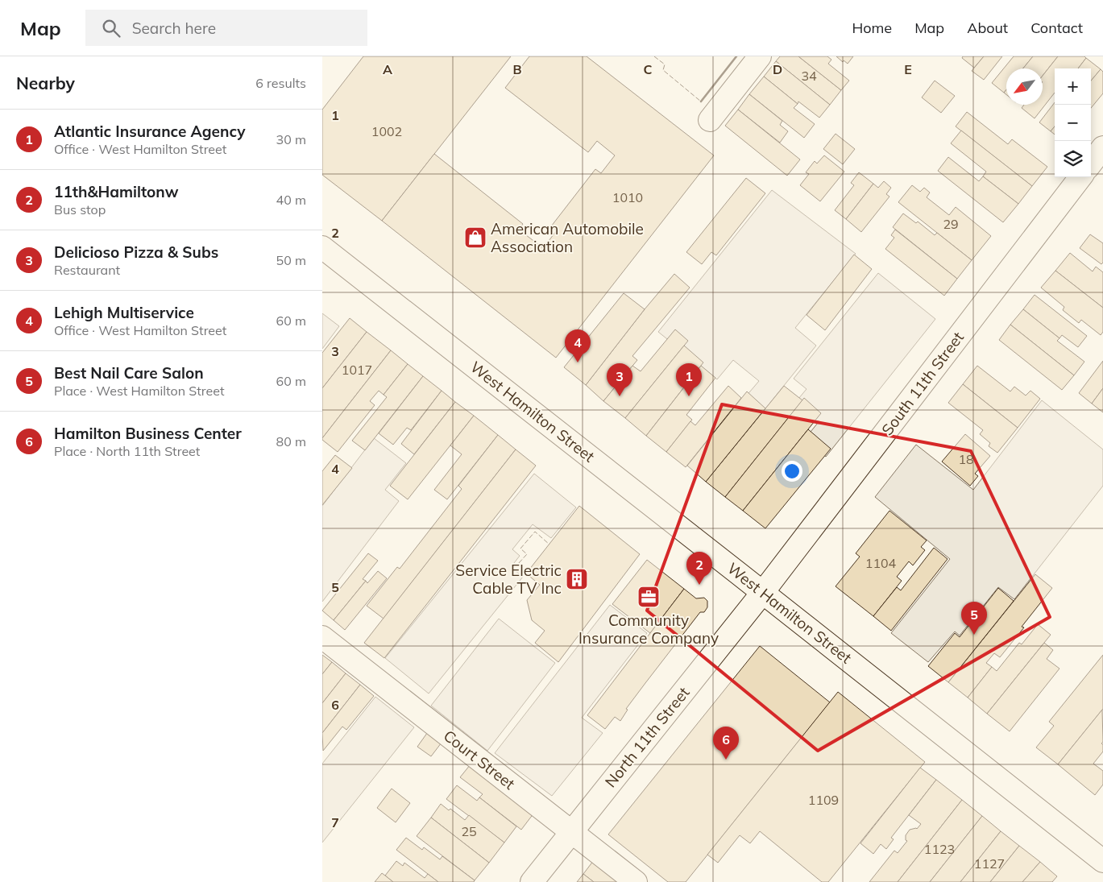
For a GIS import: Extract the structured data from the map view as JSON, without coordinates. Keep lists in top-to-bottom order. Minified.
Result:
{"streets":{"street":["South 11th Street","West Hamilton Street","North 11th Street","Court Street"]},"crossings":[["South 11th Street","West Hamilton Street"],["South 11th Street","North 11th Street"],["West Hamilton Street","North 11th Street"],["North 11th Street","Court Street"]],"places":{"shop":["American Automobile Association"],"building":["Service Electric Cable TV Inc"],"office":["Community Insurance Company"]},"house_numbers":["34","1002","1010","29","1017","18","1104","1109","25","1123","1127"],"north":"bottom left","page":{"header":"Map","search":"Search here","nav":["Home","Map","About","Contact"],"heading":["Nearby","6 results"],"map_buttons":["+","−"],"list":[{"mark":"1","name":"Atlantic Insurance Agency","note":"Office · West Hamilton Street","value":"30 m"},{"mark":"2","name":"11th&Hamiltonw","note":"Bus stop","value":"40 m"},{"mark":"3","name":"Delicioso Pizza & Subs","note":"Restaurant","value":"50 m"},{"mark":"4","name":"Lehigh Multiservice","note":"Office · West Hamilton Street","value":"60 m"},{"mark":"5","name":"Best Nail Care Salon","note":"Place · West Hamilton Street","value":"60 m"},{"mark":"6","name":"Hamilton Business Center","note":"Place · North 11th Street","value":"80 m"}],"pins":["4","1","3","2","5","6"]},"grid":{"columns":["A","B","C","D","E"],"rows":["1","2","3","4","5","6","7"]}}
